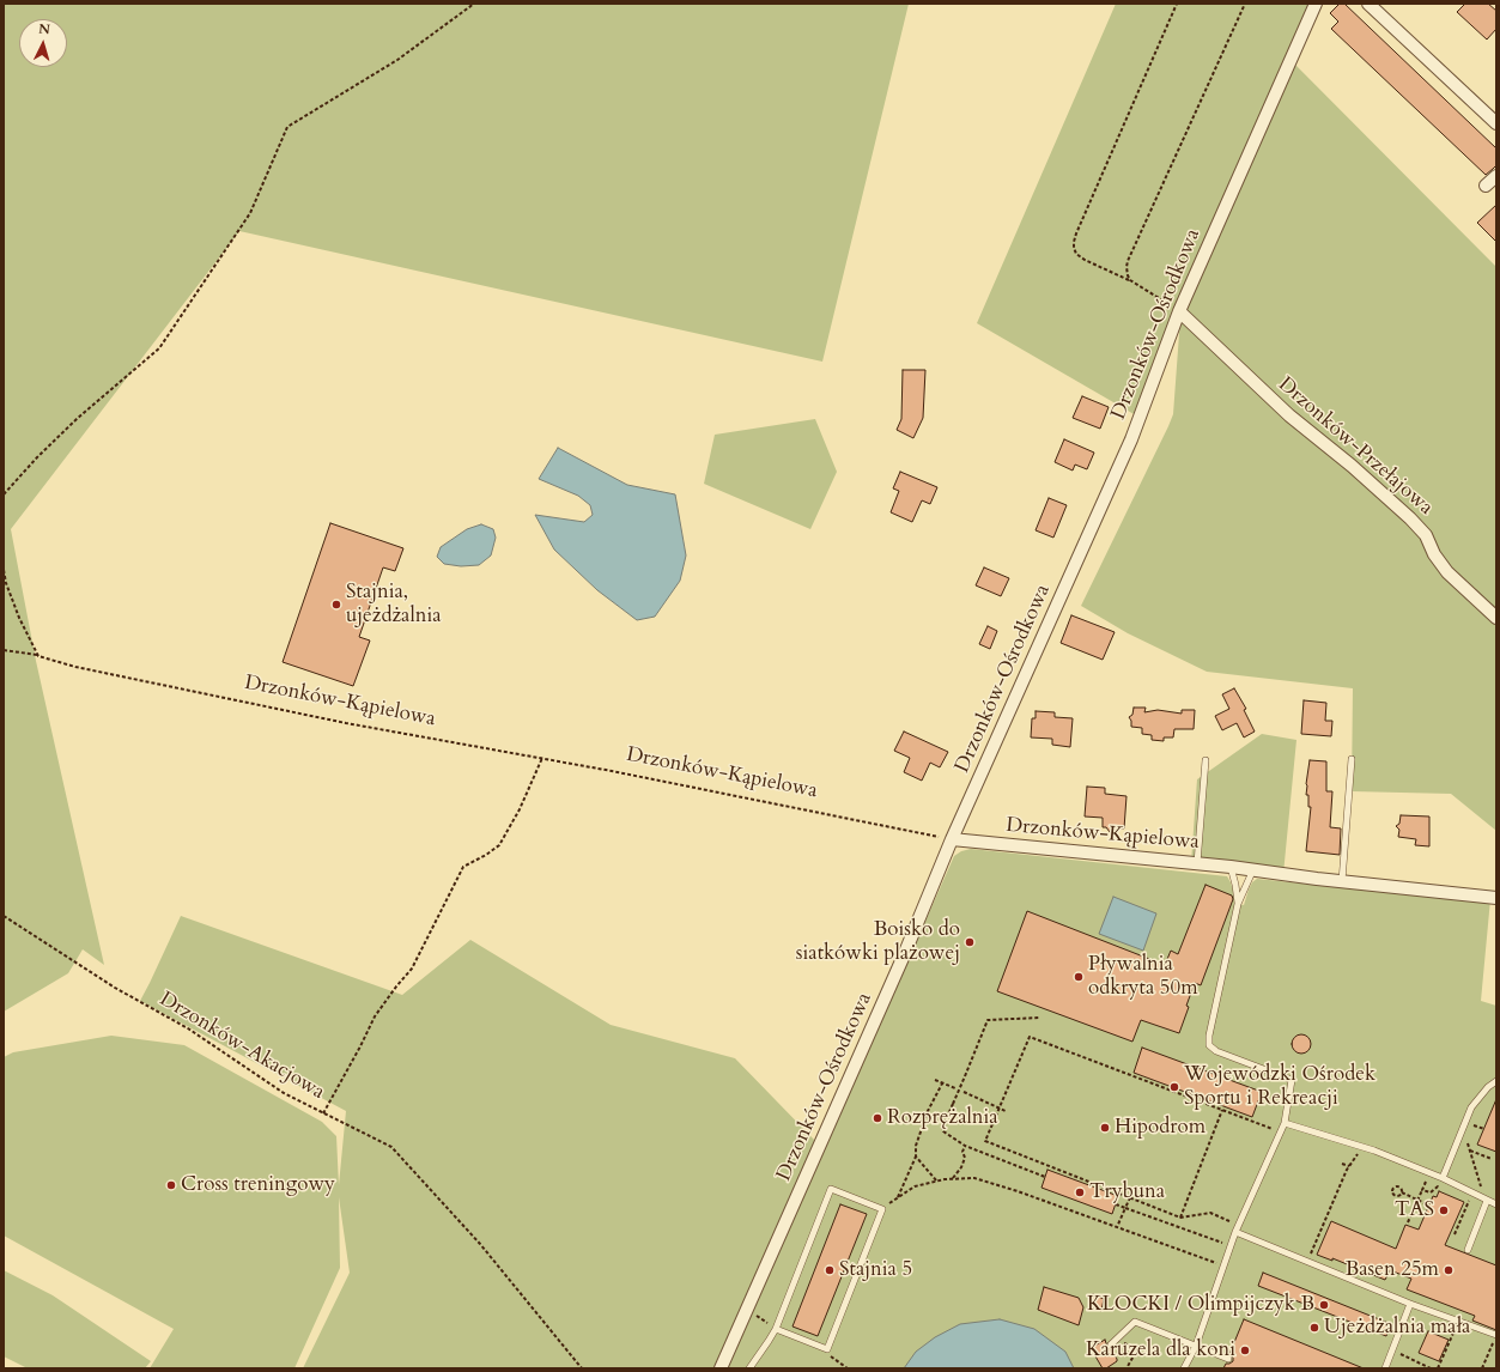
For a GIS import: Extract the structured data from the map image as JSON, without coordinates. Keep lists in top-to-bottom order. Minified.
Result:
{"streets":{"street":["Drzonków-Ośrodkowa","Drzonków-Przełajowa","Drzonków-Kąpielowa"],"path":["Drzonków-Akacjowa"]},"crossings":[["Drzonków-Ośrodkowa","Drzonków-Przełajowa"],["Drzonków-Ośrodkowa","Drzonków-Kąpielowa"]],"places":["Stajnia, ujeżdżalnia","Boisko do siatkówki plażowej","Pływalnia odkryta 50m","Wojewódzki Ośrodek Sportu i Rekreacji","Rozprężalnia","Hipodrom","Cross treningowy","Trybuna","TAS","Stajnia 5","Basen 25m","KLOCKI / Olimpijczyk B","Ujeżdżalnia mała","Karuzela dla koni"],"north":"top"}
